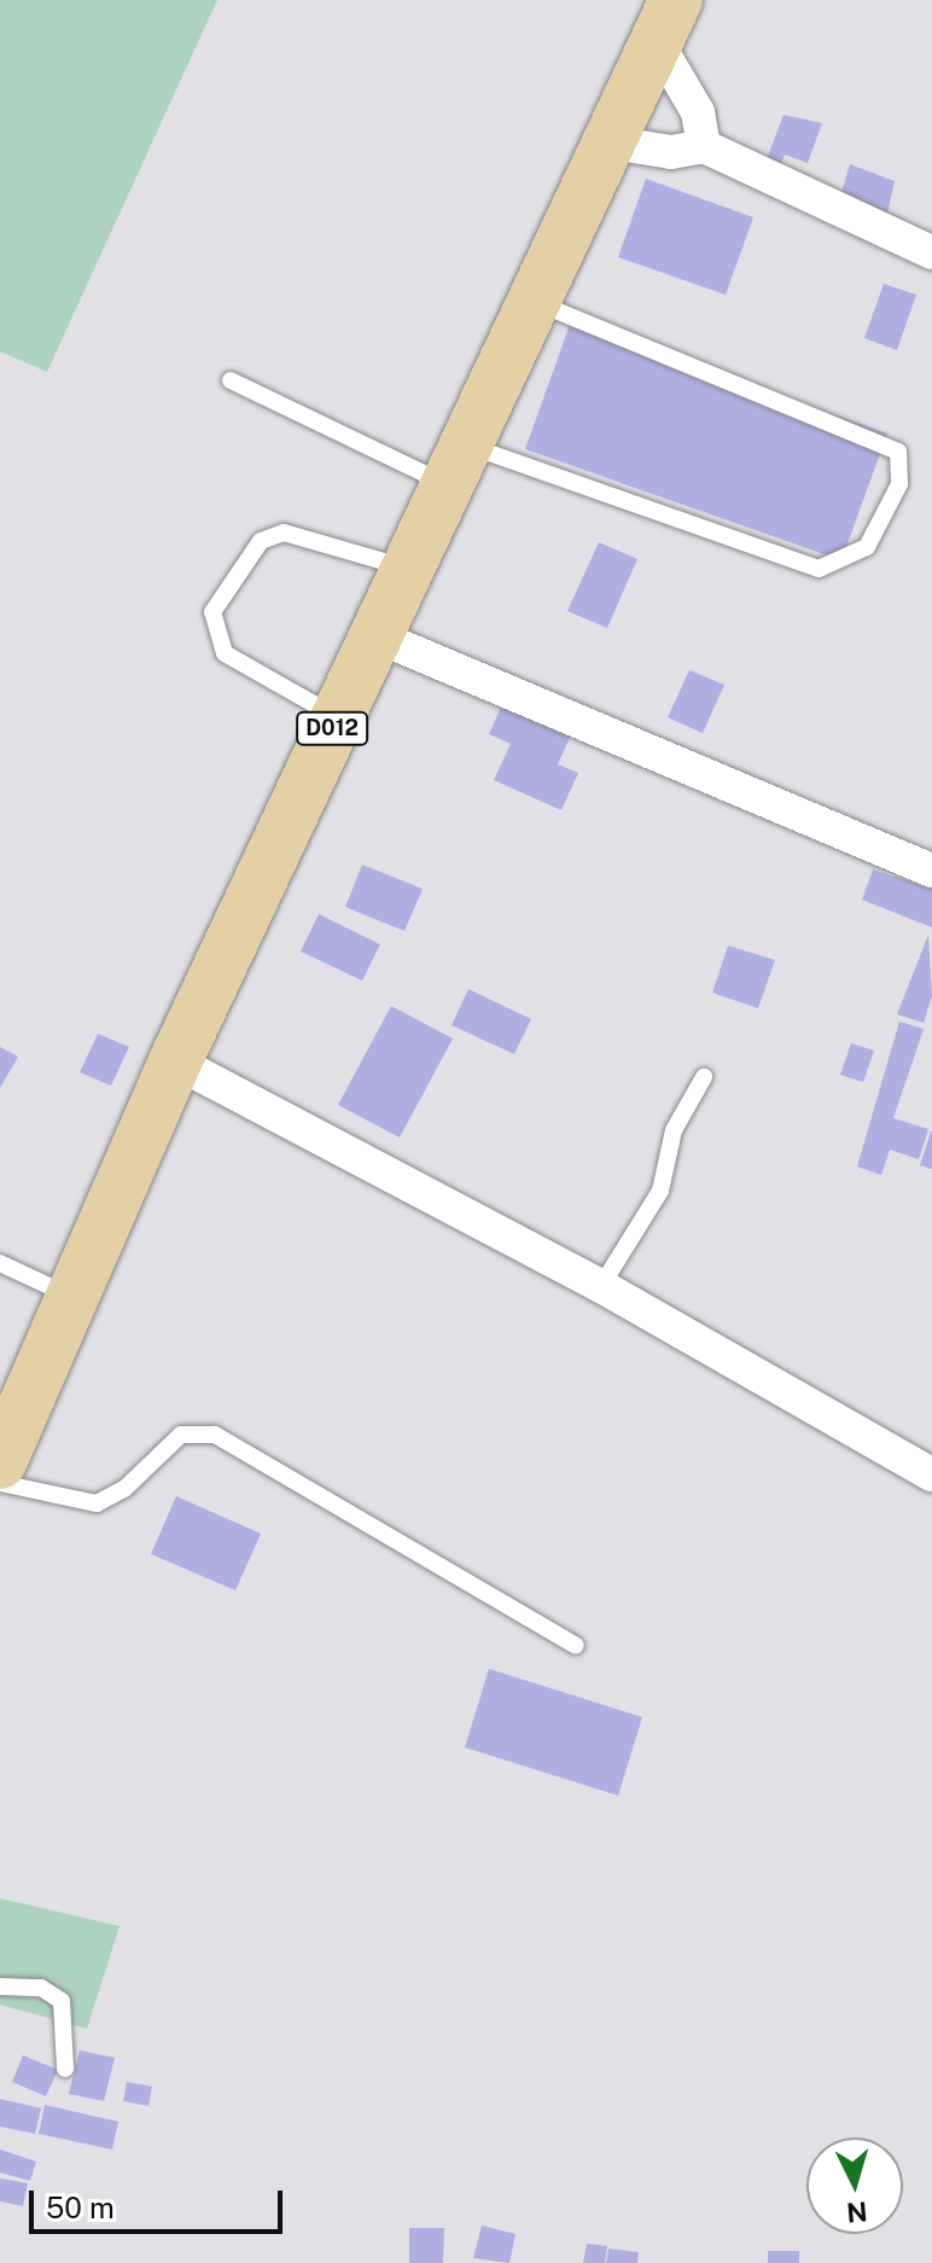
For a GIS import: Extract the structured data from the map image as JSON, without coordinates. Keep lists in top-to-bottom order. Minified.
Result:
{"streets":{"main road":["D012"]},"scale_bar":"50 m","north":"bottom"}
